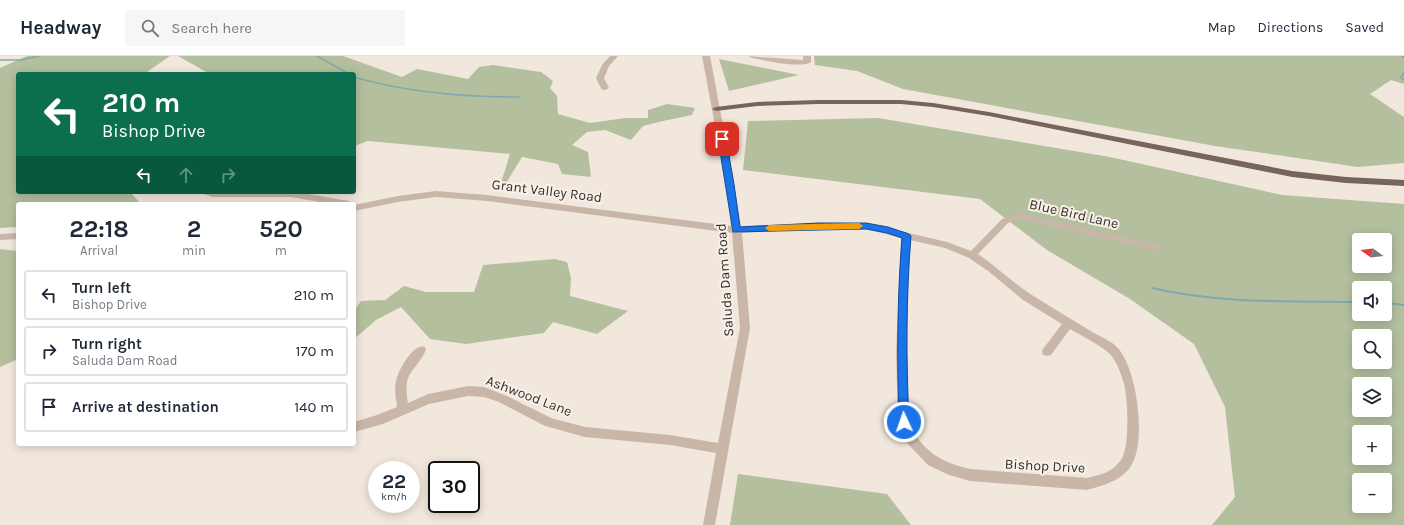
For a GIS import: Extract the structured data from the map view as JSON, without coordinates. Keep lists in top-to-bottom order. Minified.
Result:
{"streets":{"street":["Grant Valley Road","Blue Bird Lane","Saluda Dam Road","Ashwood Lane","Bishop Drive"]},"crossings":[["Grant Valley Road","Saluda Dam Road"],["Grant Valley Road","Bishop Drive"],["Blue Bird Lane","Bishop Drive"],["Saluda Dam Road","Ashwood Lane"],["Saluda Dam Road","Bishop Drive"]],"north":"left","page":{"header":"Headway","search":"Search here","nav":["Map","Directions","Saved"],"turn":["210 m","Bishop Drive"],"eta":["22:18","Arrival","2","min","520","m"],"map_buttons":["+","−"],"list":[{"name":"Turn left","note":"Bishop Drive","value":"210 m"},{"name":"Turn right","note":"Saluda Dam Road","value":"170 m"},{"name":"Arrive at destination","value":"140 m"}],"speed":"22 km/h","limit":"30"}}
